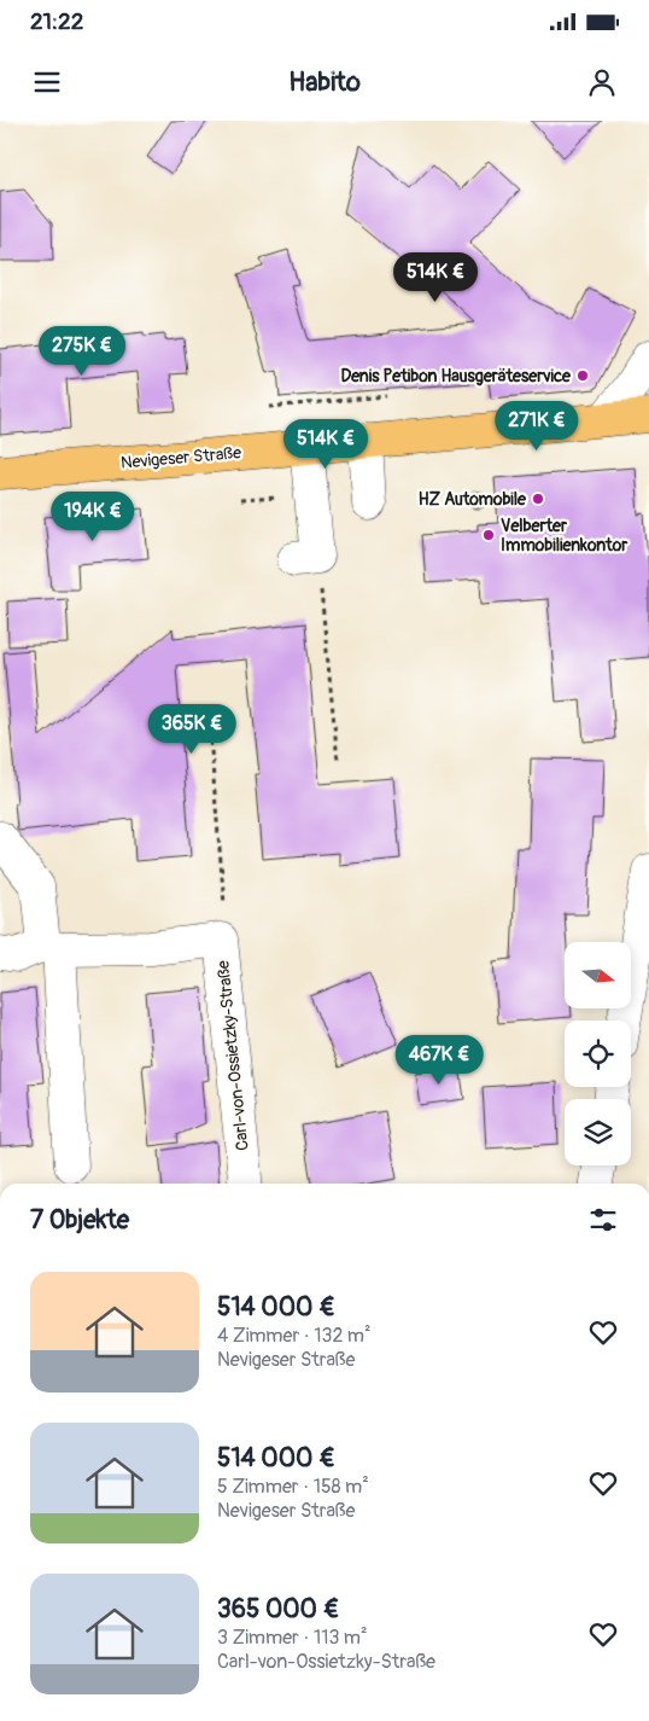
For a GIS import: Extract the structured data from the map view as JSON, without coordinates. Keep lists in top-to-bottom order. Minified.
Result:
{"streets":{"main road":["Nevigeser Straße"],"street":["Carl-von-Ossietzky-Straße"]},"places":["Denis Petibon Hausgeräteservice","HZ Automobile","Velberter Immobilienkontor"],"north":"right","page":{"status":"21:22","header":"Habito","price":["514K €","275K €","271K €","514K €","194K €","365K €","467K €"],"heading":"7 Objekte","list":[{"name":"514 000 €","note":"4 Zimmer · 132 m² · Nevigeser Straße"},{"name":"514 000 €","note":"5 Zimmer · 158 m² · Nevigeser Straße"},{"name":"365 000 €","note":"3 Zimmer · 113 m² · Carl-von-Ossietzky-Straße"}]}}
